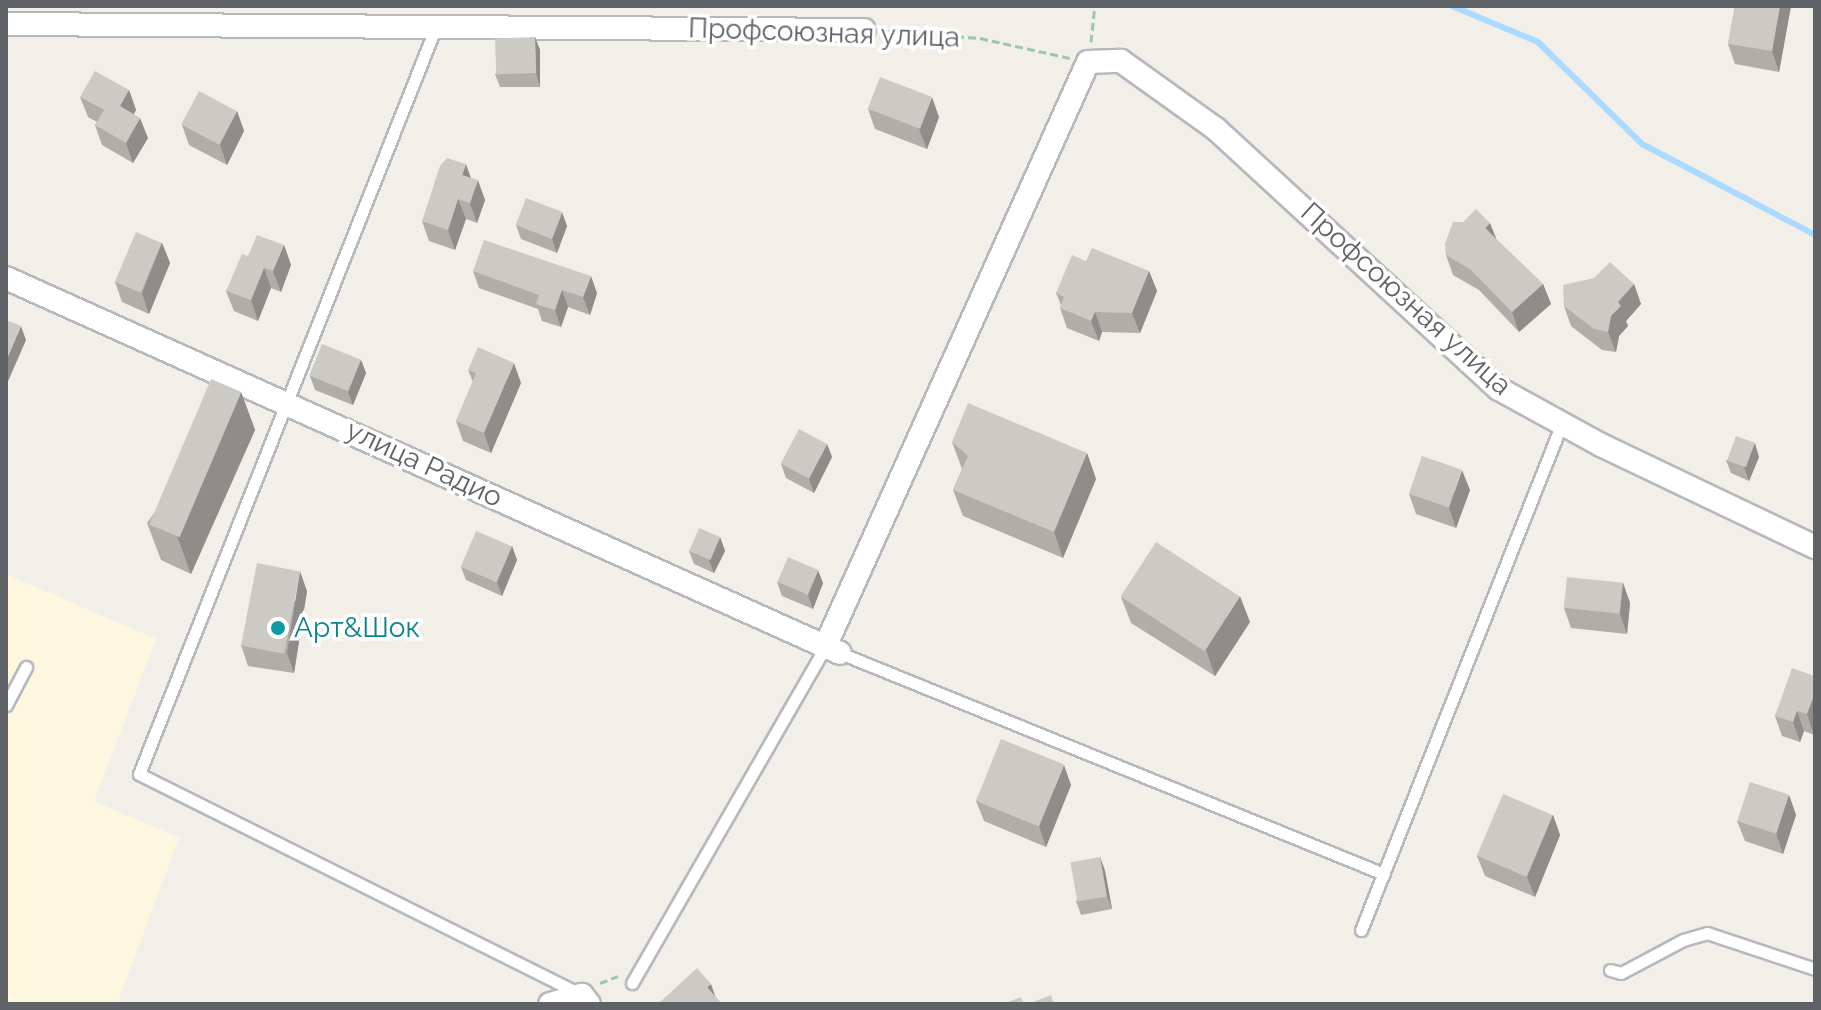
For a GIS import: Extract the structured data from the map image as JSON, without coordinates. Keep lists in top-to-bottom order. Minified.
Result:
{"streets":{"street":["Профсоюзная улица","улица Радио"]},"places":["Арт&Шок"]}
